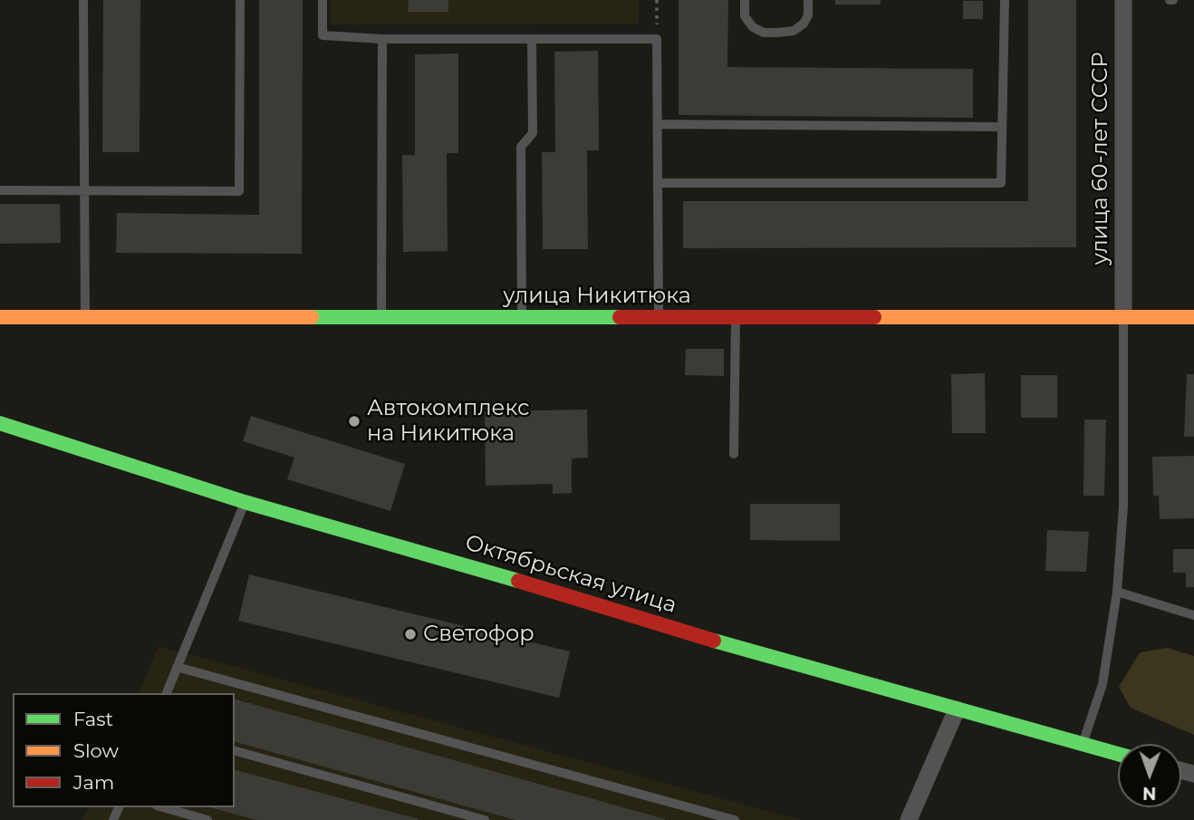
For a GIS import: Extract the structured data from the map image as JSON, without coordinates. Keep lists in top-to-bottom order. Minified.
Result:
{"streets":{"street":["улица 60-лет СССР","улица Никитюка","Октябрьская улица"]},"crossings":[["улица 60-лет СССР","улица Никитюка"]],"places":["Автокомплекс на Никитюка","Светофор"],"legend":["Fast","Slow","Jam"],"north":"bottom"}
